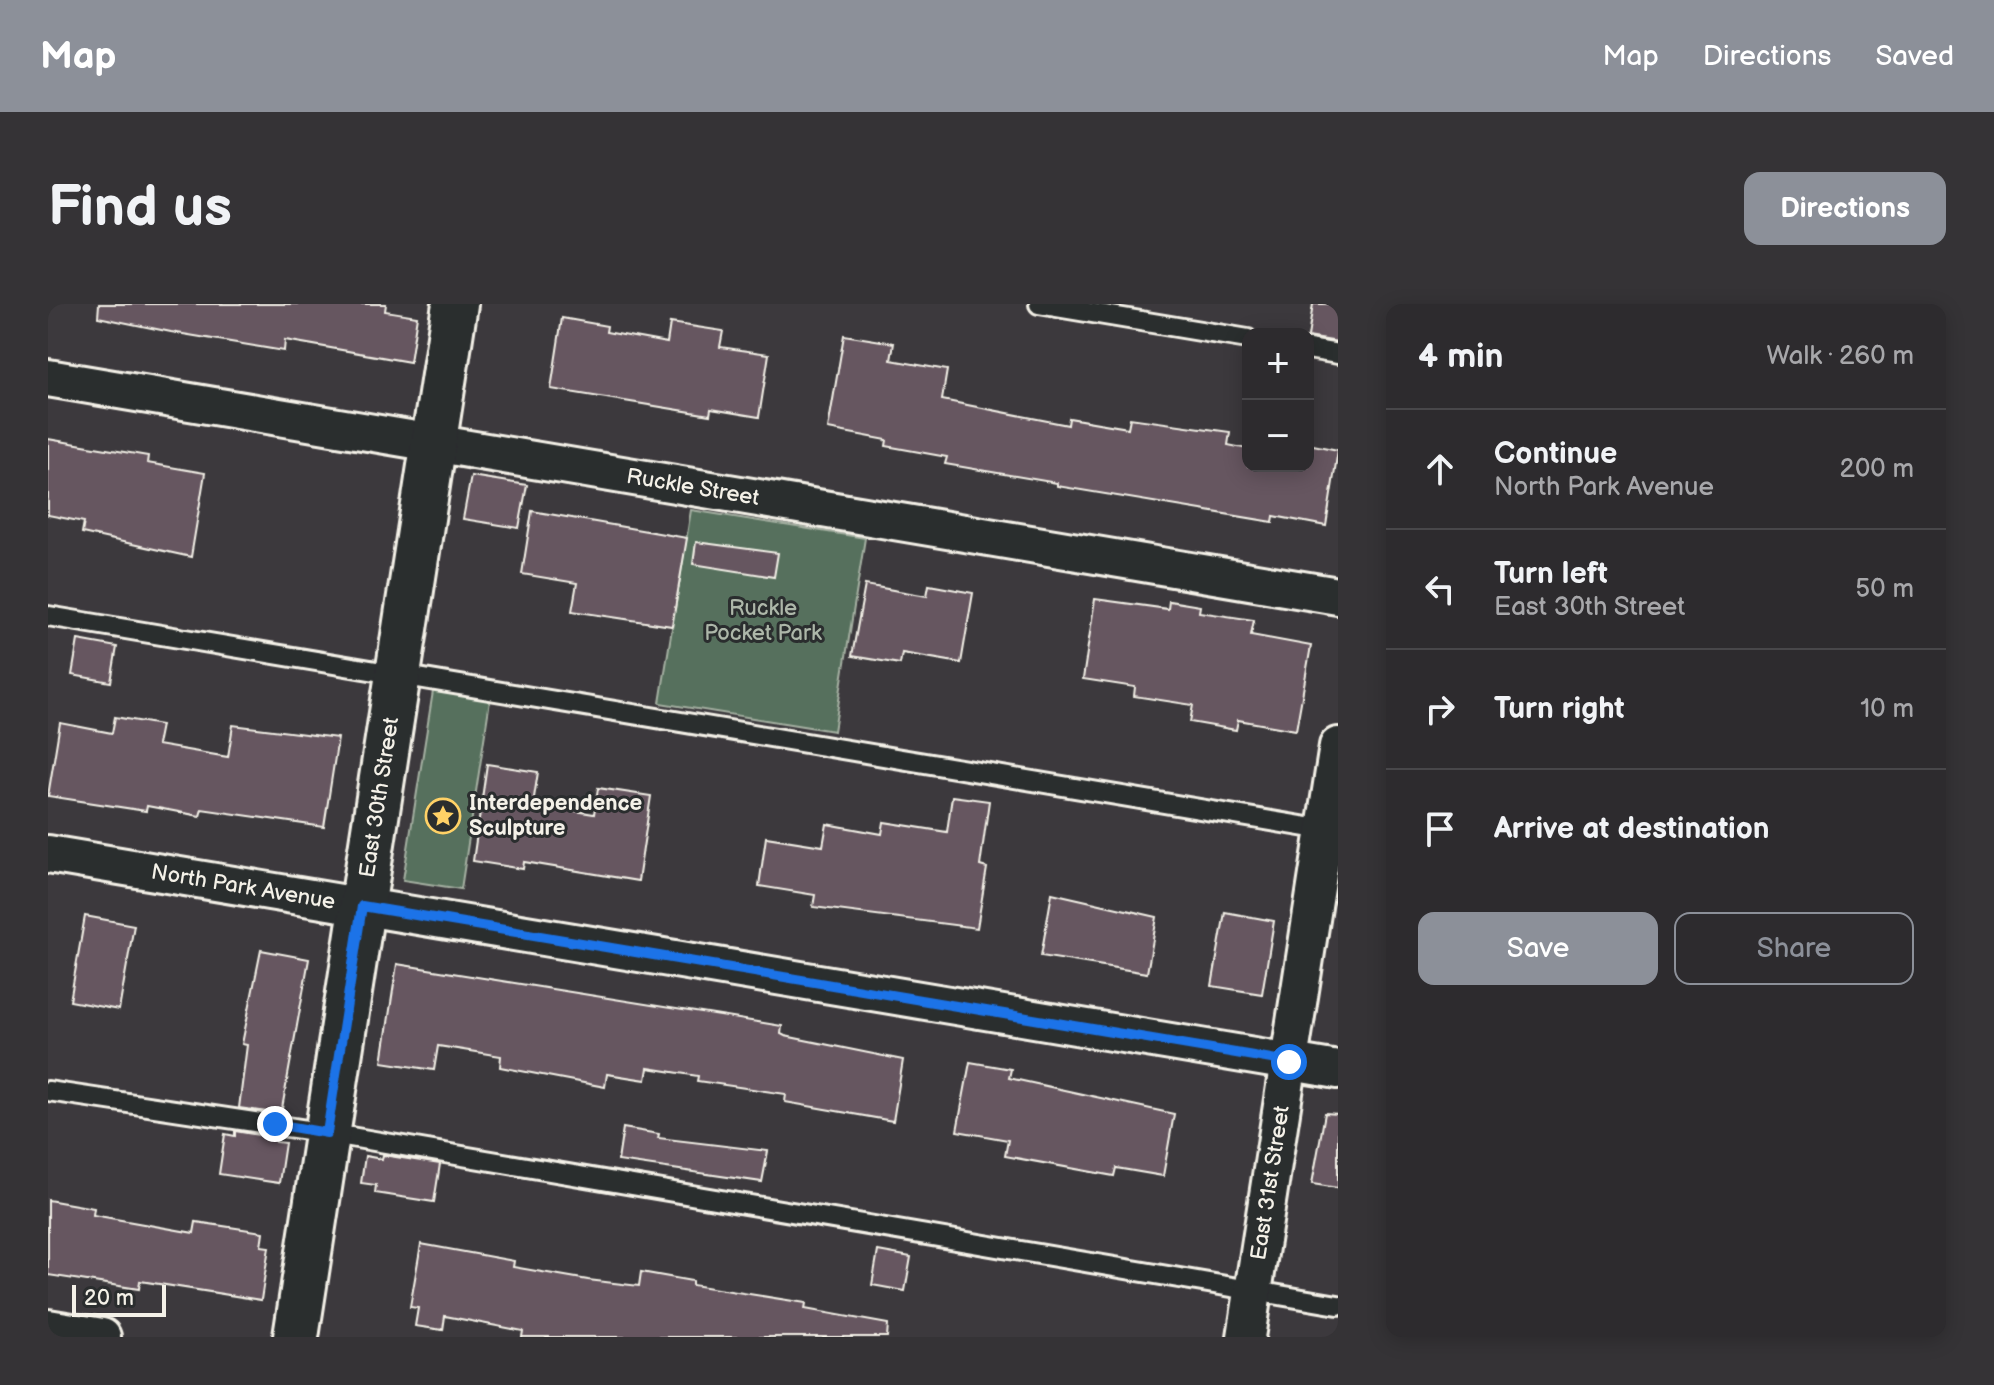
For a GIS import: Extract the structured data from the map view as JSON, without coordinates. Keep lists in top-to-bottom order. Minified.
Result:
{"streets":{"main road":["East 30th Street"],"street":["Ruckle Street","North Park Avenue","East 31st Street"]},"crossings":[["Ruckle Street","East 30th Street"],["East 30th Street","North Park Avenue"],["North Park Avenue","East 31st Street"]],"parks":["Ruckle Pocket Park"],"places":{"place":["Interdependence Sculpture"]},"scale_bar":"20 m","page":{"header":"Map","nav":["Map","Directions","Saved"],"buttons":["Directions",["Save","Share"]],"title":"Find us","heading":["4 min","Walk · 260 m"],"map_buttons":["+","−"],"list":[["Continue","North Park Avenue","200 m"],["Turn left","East 30th Street","50 m"],["Turn right","10 m"],"Arrive at destination"],"scale":"20 m"}}
